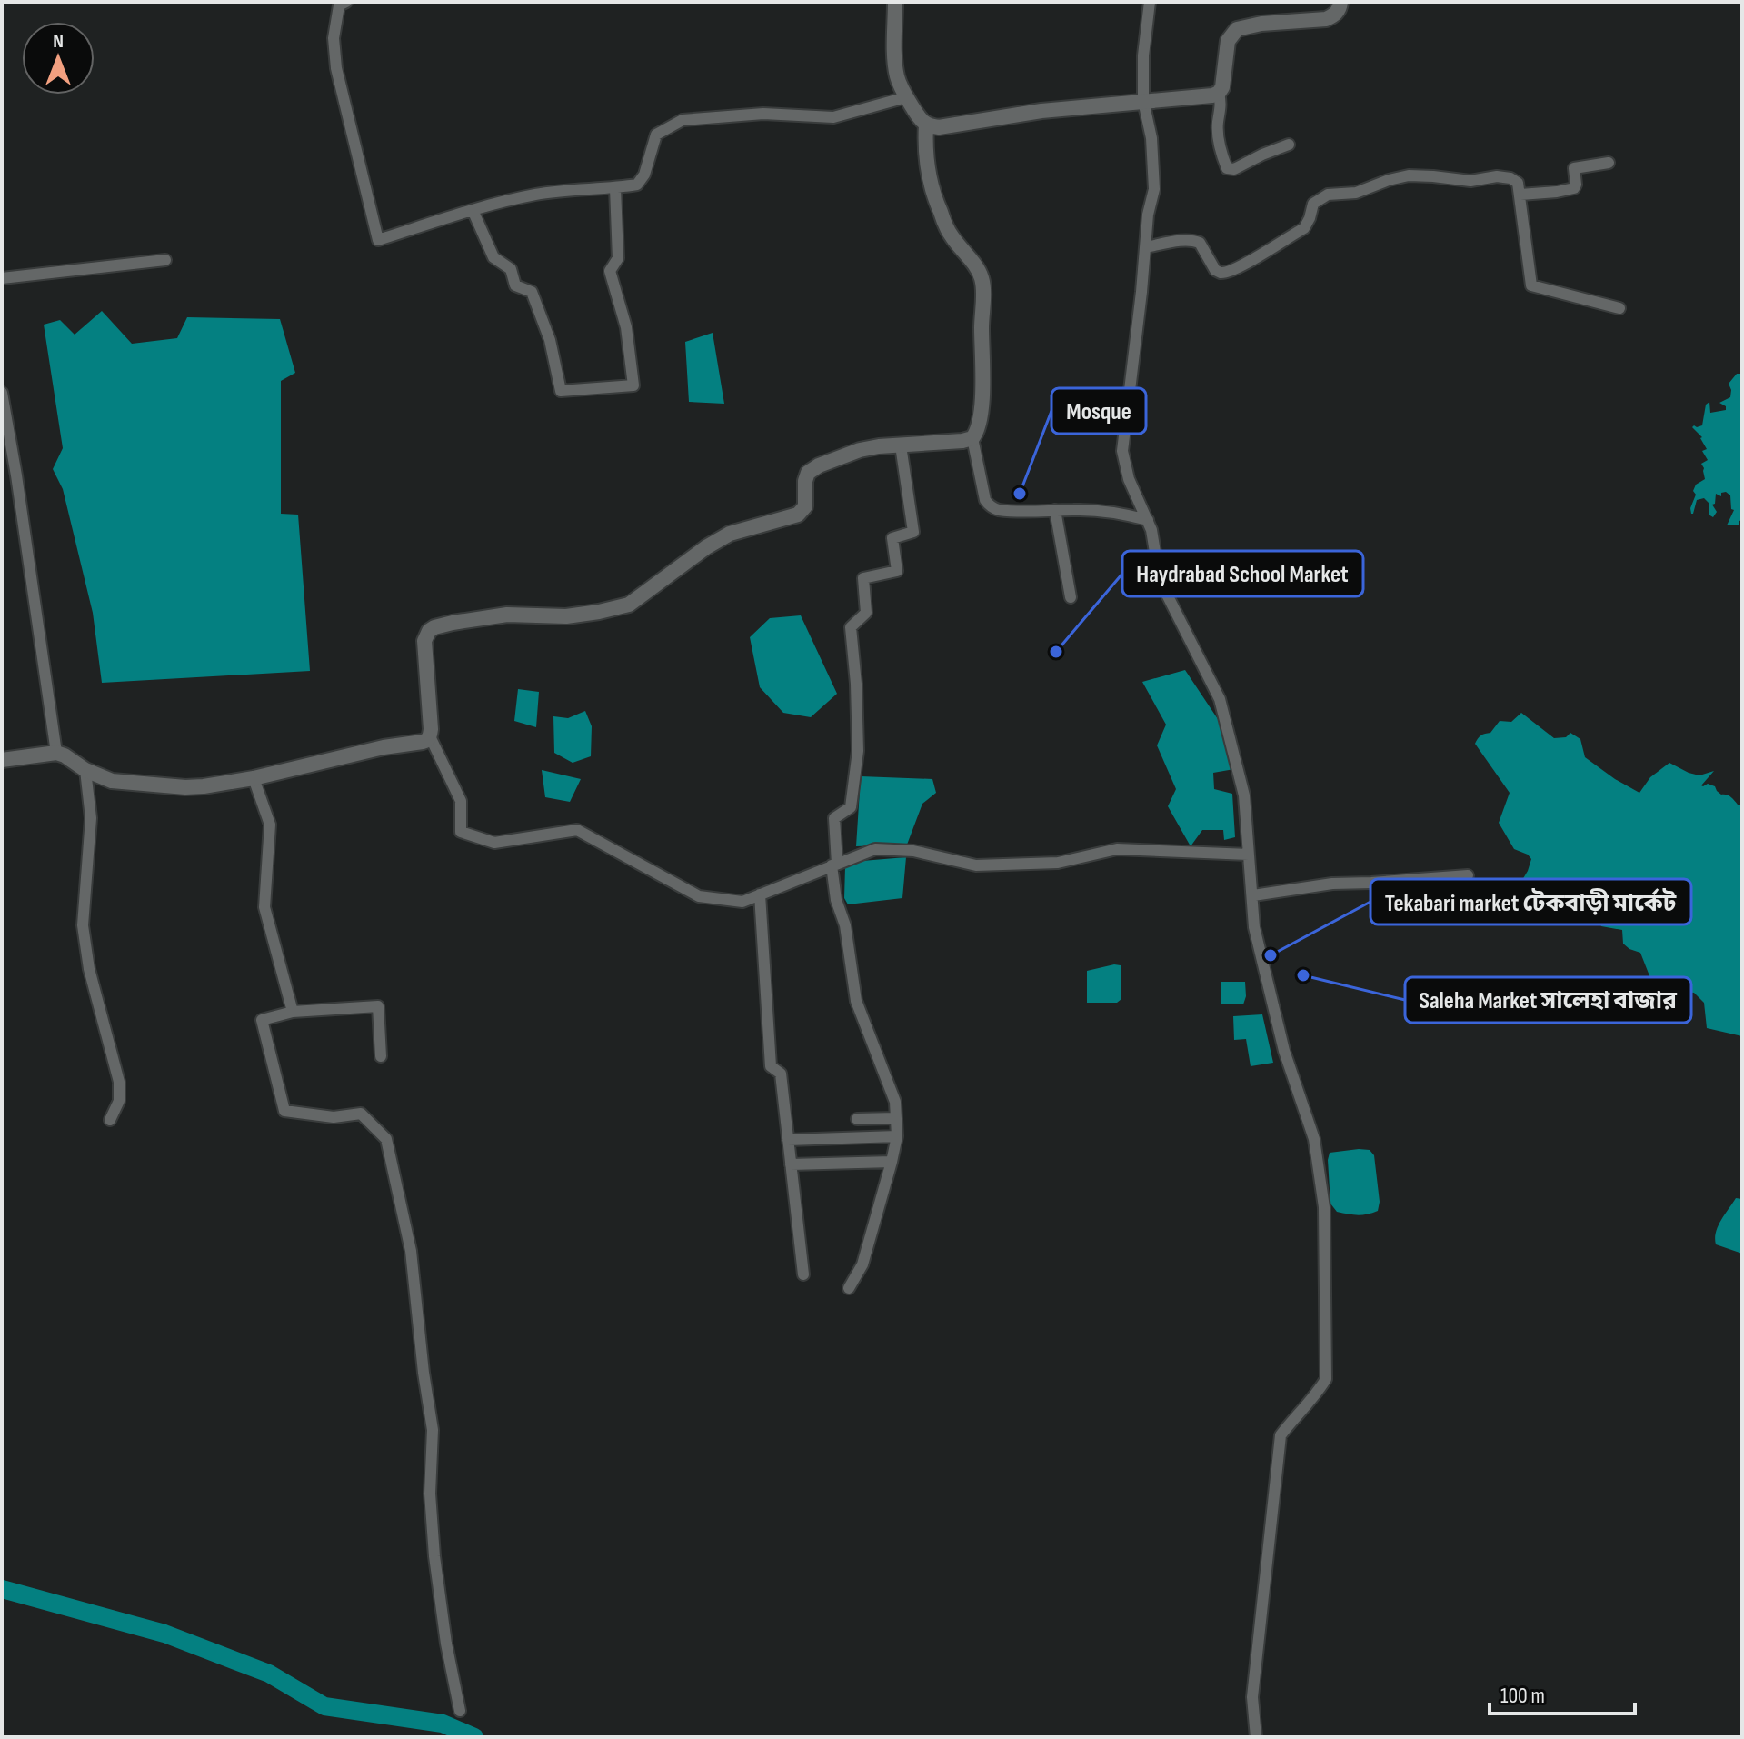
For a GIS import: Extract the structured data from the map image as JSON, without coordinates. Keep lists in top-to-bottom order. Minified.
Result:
{"places":["Mosque","Haydrabad School Market","Tekabari market টেকবাড়ী মার্কেট","Saleha Market সালেহা বাজার"],"scale_bar":"100 m","north":"top"}
